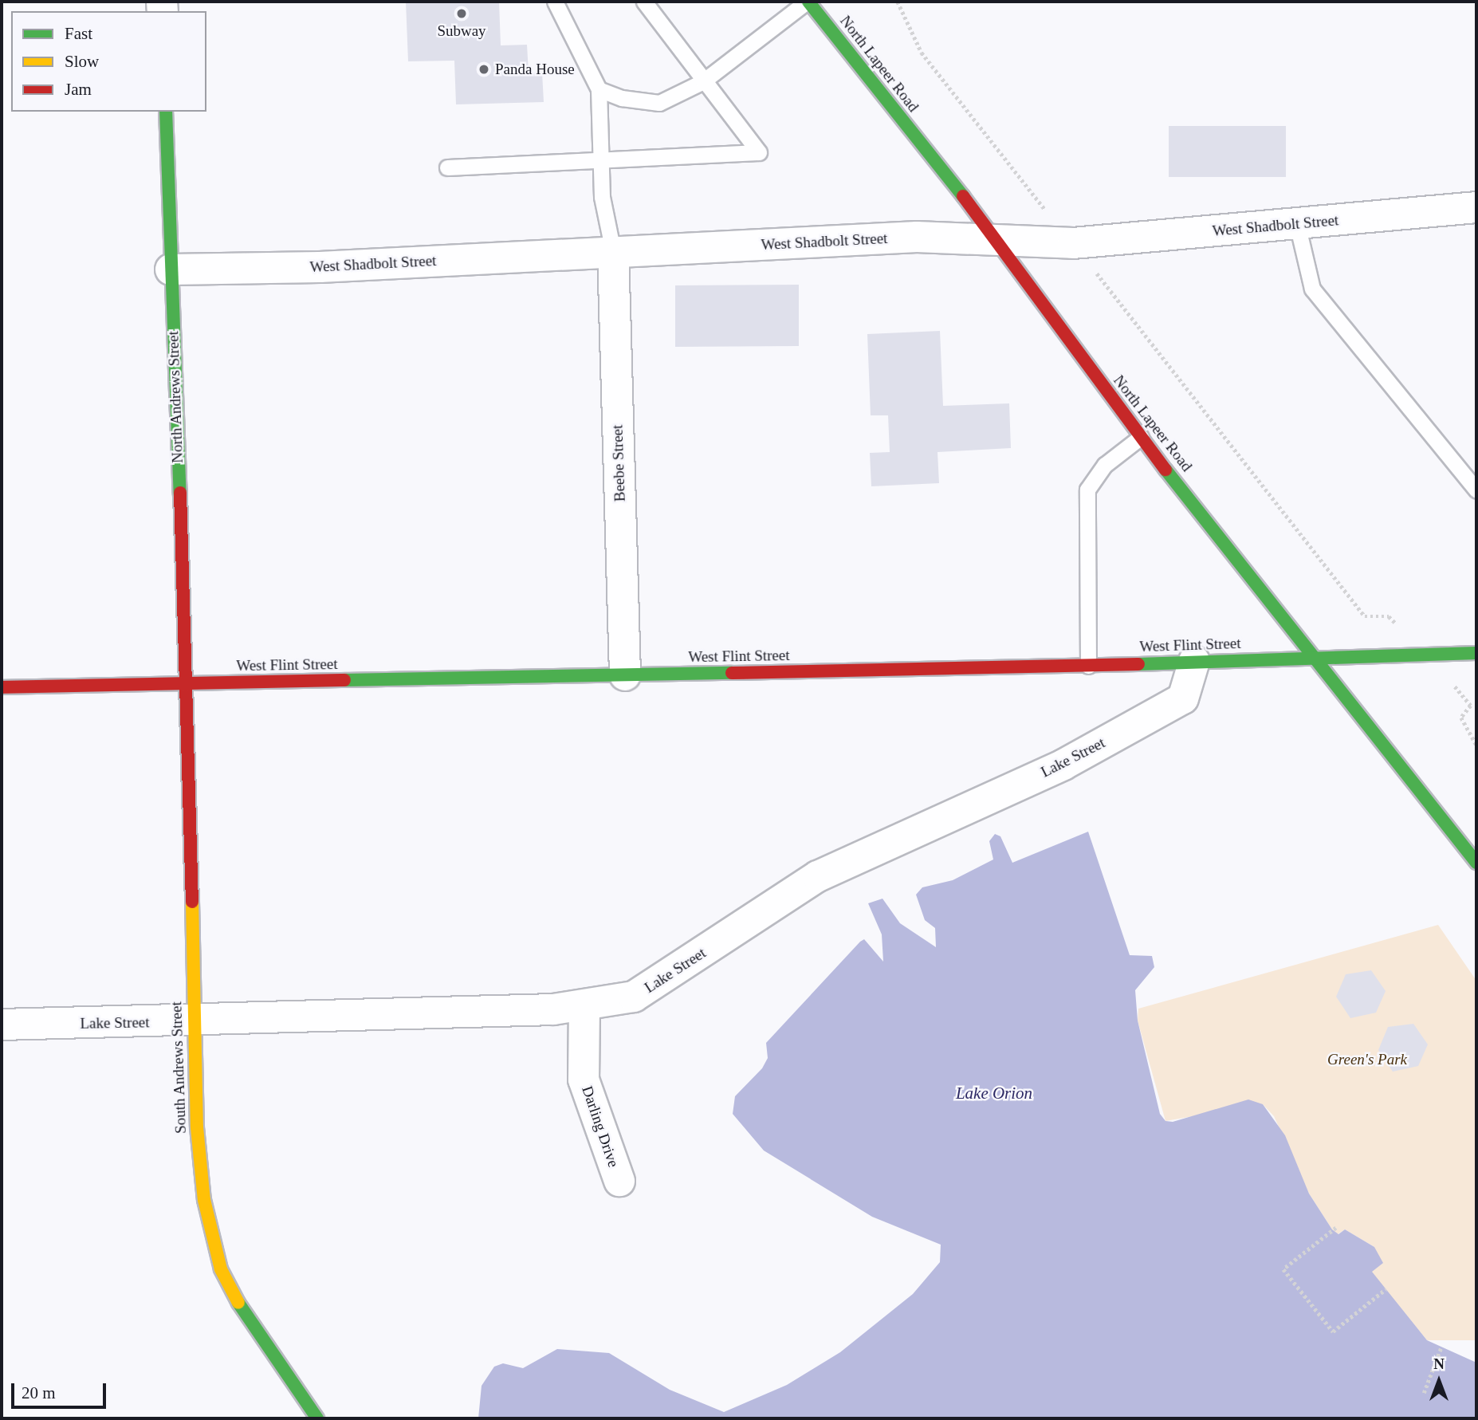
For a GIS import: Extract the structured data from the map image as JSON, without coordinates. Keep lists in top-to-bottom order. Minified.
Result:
{"streets":{"street":["North Lapeer Road","West Shadbolt Street","North Andrews Street","Beebe Street","West Flint Street","Lake Street","South Andrews Street","Darling Drive"]},"crossings":[["North Lapeer Road","West Shadbolt Street"],["North Lapeer Road","West Flint Street"],["West Shadbolt Street","North Andrews Street"],["West Shadbolt Street","Beebe Street"],["North Andrews Street","West Flint Street"],["North Andrews Street","South Andrews Street"],["Beebe Street","West Flint Street"],["West Flint Street","Lake Street"],["West Flint Street","South Andrews Street"],["Lake Street","South Andrews Street"],["Lake Street","Darling Drive"]],"water":["Lake Orion"],"parks":["Green's Park"],"places":["Subway","Panda House"],"legend":["Fast","Slow","Jam"],"scale_bar":"20 m","north":"top"}
